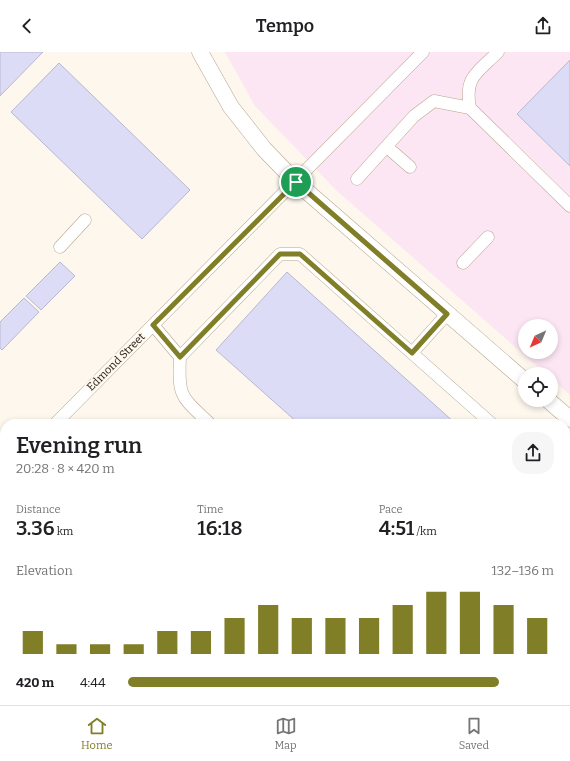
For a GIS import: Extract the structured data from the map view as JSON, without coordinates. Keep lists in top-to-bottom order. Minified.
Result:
{"streets":{"street":["Edmond Street"]},"north":"bottom left","page":{"header":"Tempo","heading":["Evening run","20:28 · 8 × 420 m"],"stats":[["Distance","3.36 km"],["Time","16:18"],["Pace","4:51 /km"]],"chart":["Elevation","132–136 m"],"list":[{"name":"420 m","note":"4:44"}],"tabs":["Home","Map","Saved"]}}
